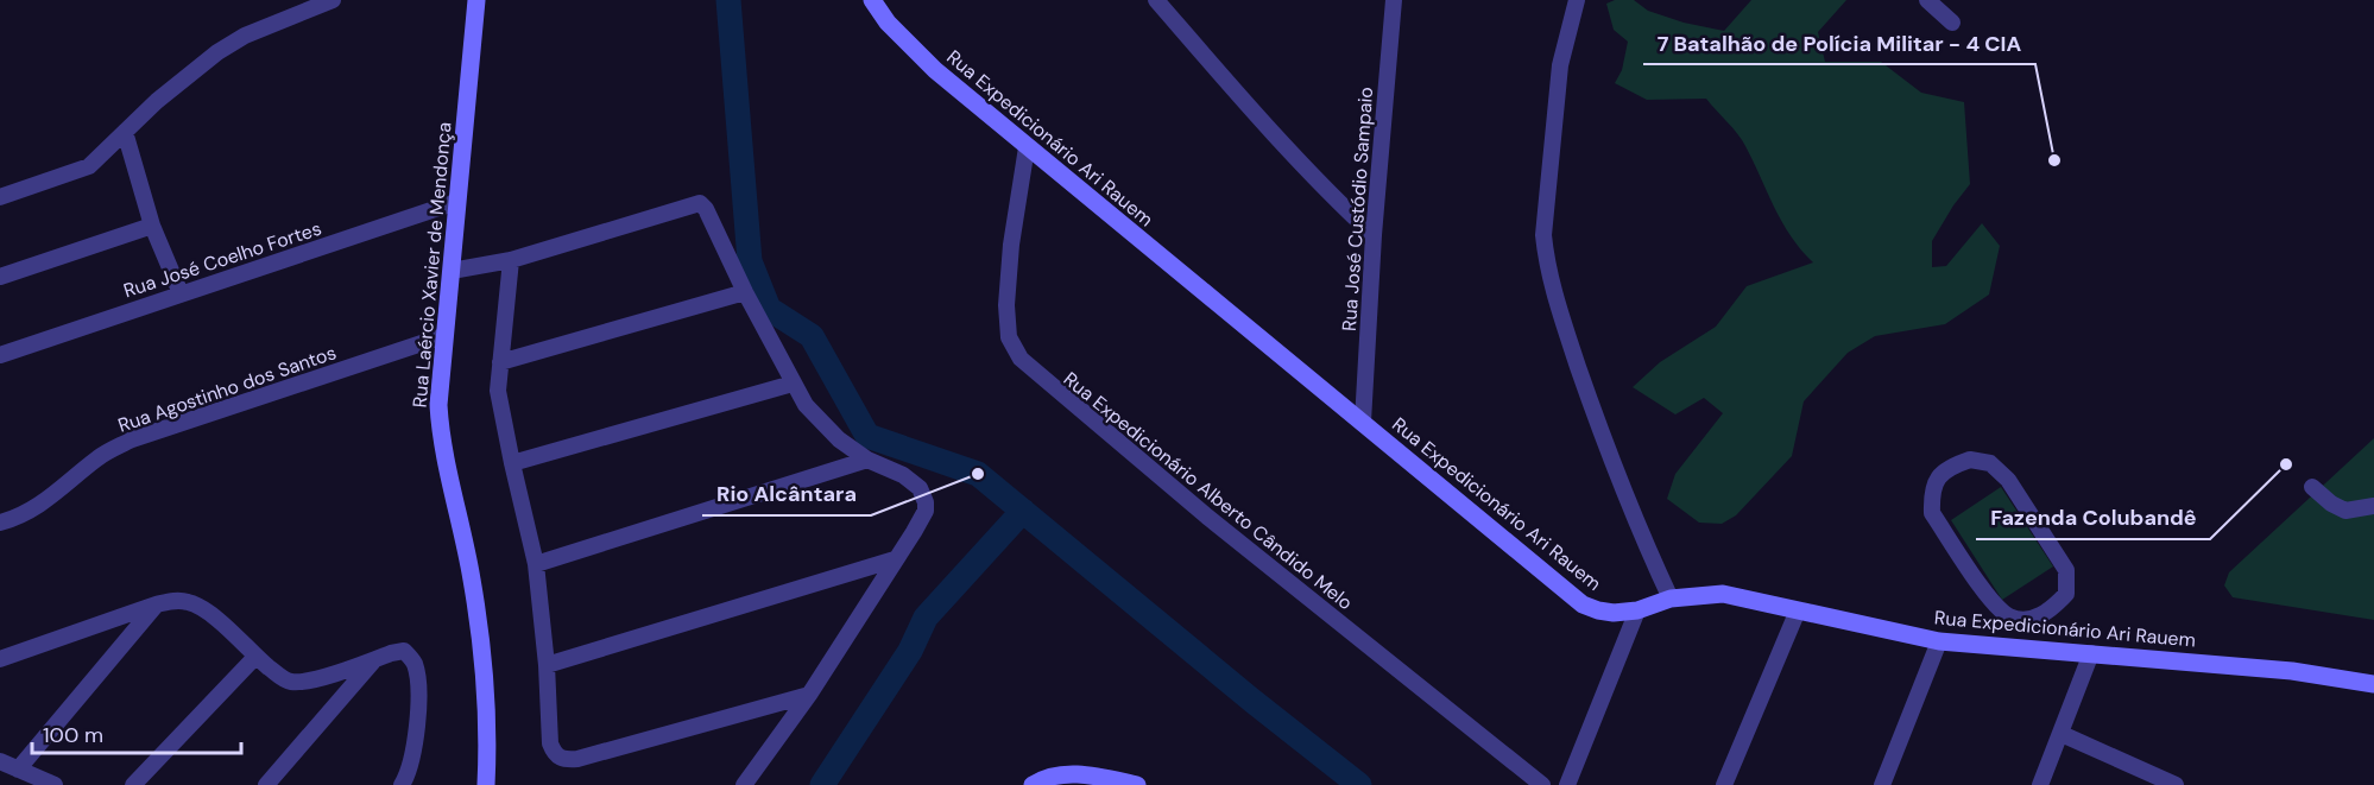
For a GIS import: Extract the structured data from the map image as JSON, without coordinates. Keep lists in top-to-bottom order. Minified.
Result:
{"streets":{"street":["Rua Expedicionário Ari Rauem","Rua José Custódio Sampaio","Rua José Coelho Fortes","Rua Laércio Xavier de Mendonça","Rua Agostinho dos Santos","Rua Expedicionário Alberto Cândido Melo"]},"crossings":[["Rua Expedicionário Ari Rauem","Rua José Custódio Sampaio"],["Rua Expedicionário Ari Rauem","Rua Expedicionário Alberto Cândido Melo"],["Rua José Coelho Fortes","Rua Laércio Xavier de Mendonça"],["Rua Laércio Xavier de Mendonça","Rua Agostinho dos Santos"]],"places":["7 Batalhão de Polícia Militar - 4 CIA","Fazenda Colubandê","Rio Alcântara"],"scale_bar":"100 m"}
